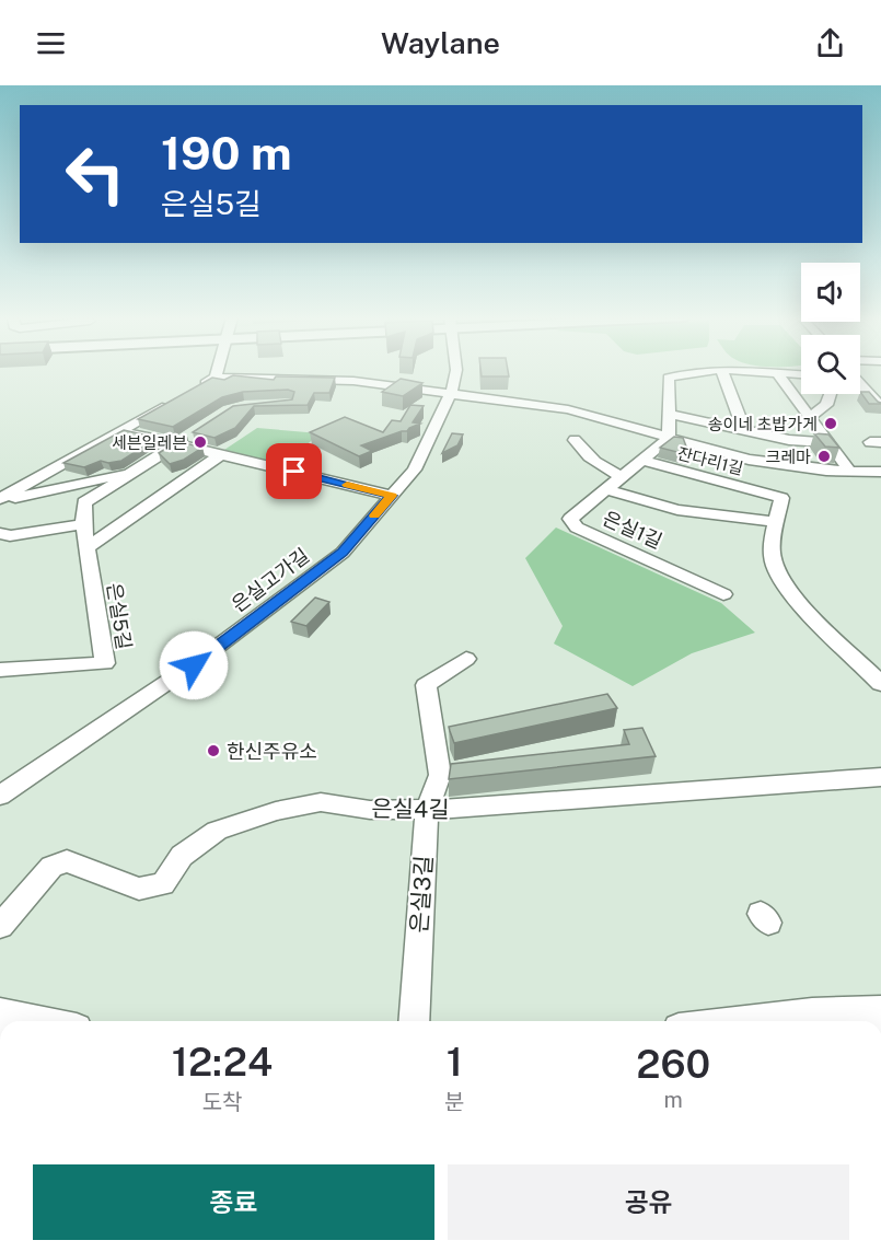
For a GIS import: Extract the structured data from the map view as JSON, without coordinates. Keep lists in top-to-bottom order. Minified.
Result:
{"streets":{"street":["잔다리1길","은실1길","은실고가길","은실5길","은실4길","은실3길"]},"crossings":[["잔다리1길","은실1길"],["은실4길","은실3길"]],"places":["송이네 초밥가게","세븐일레븐","크레마","한신주유소"],"page":{"header":"Waylane","turn":["190 m","은실5길"],"eta":["12:24","도착","1","분","260","m"],"buttons":["종료","공유"]}}
